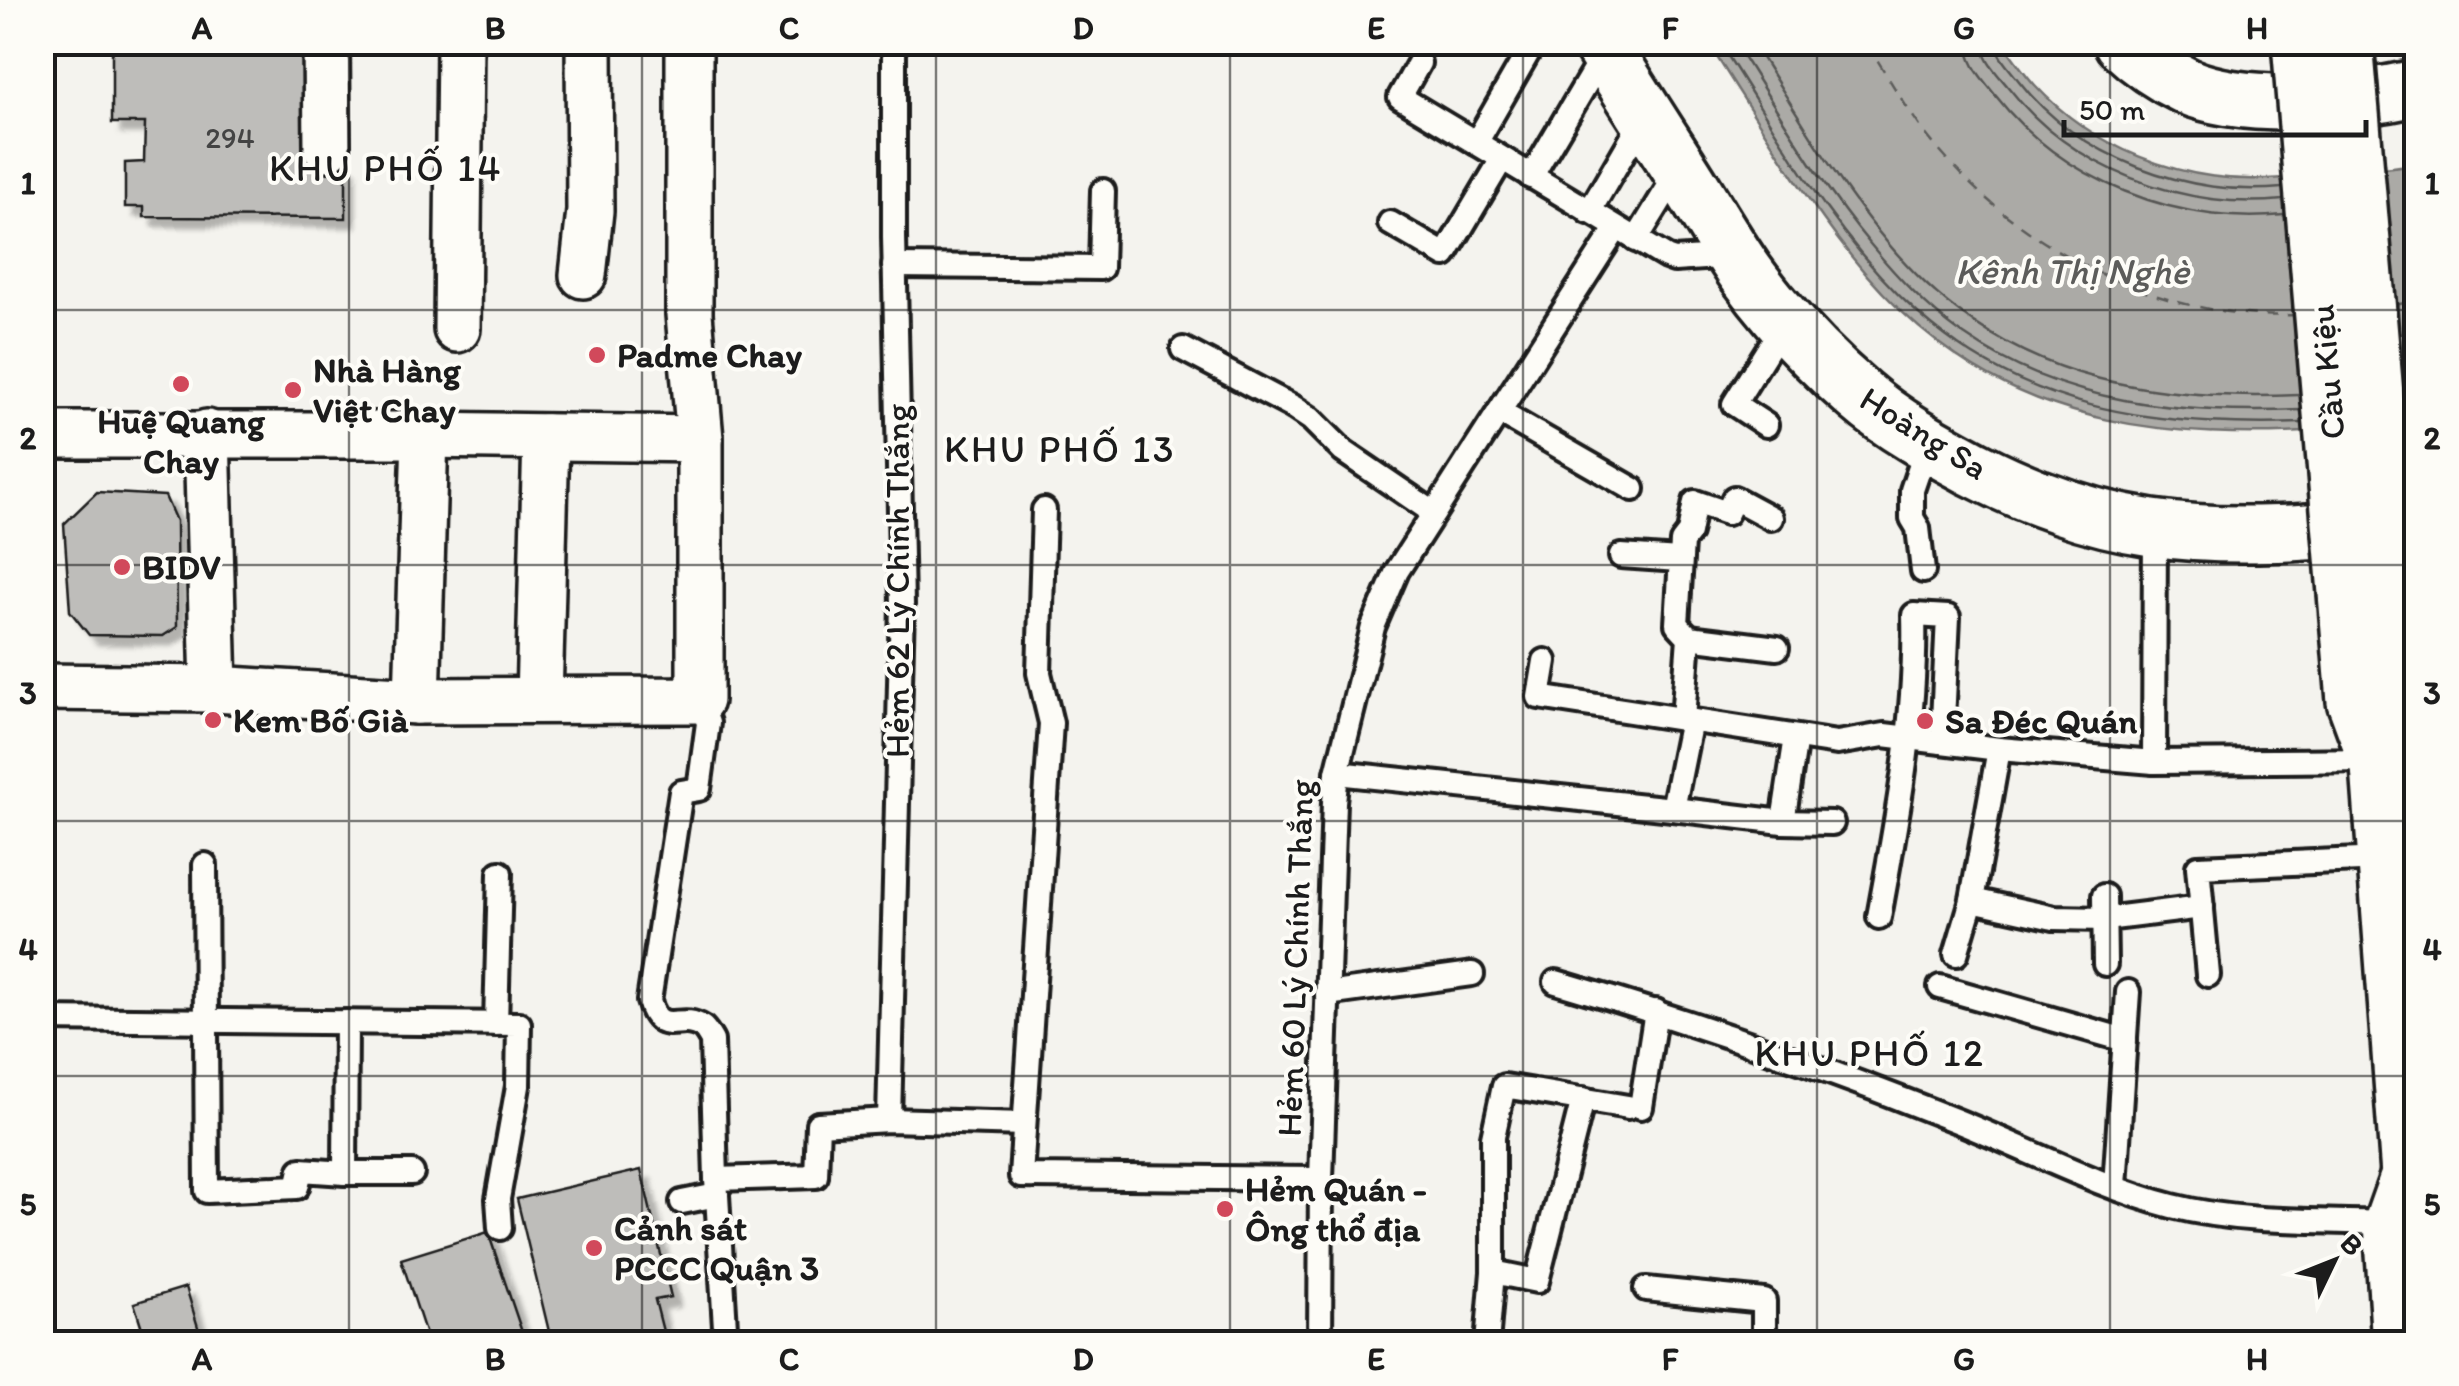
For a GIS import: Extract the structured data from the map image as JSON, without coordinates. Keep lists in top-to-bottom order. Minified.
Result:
{"streets":{"main road":["Cầu Kiệu","Hoàng Sa"],"lane":["Hẻm 62 Lý Chính Thắng","Hẻm 60 Lý Chính Thắng"]},"crossings":[["Hoàng Sa","Hẻm 60 Lý Chính Thắng"]],"districts":["KHU PHỐ 14","KHU PHỐ 13","KHU PHỐ 12"],"water":["Kênh Thị Nghè"],"places":["Padme Chay","Huệ Quang Chay","Nhà Hàng Việt Chay","BIDV","Kem Bố Già","Sa Đéc Quán","Hẻm Quán - Ông thổ địa","Cảnh sát PCCC Quận 3"],"house_numbers":["294"],"scale_bar":"50 m","north":"top right","grid":{"columns":["A","B","C","D","E","F","G","H"],"rows":["1","2","3","4","5"]}}
